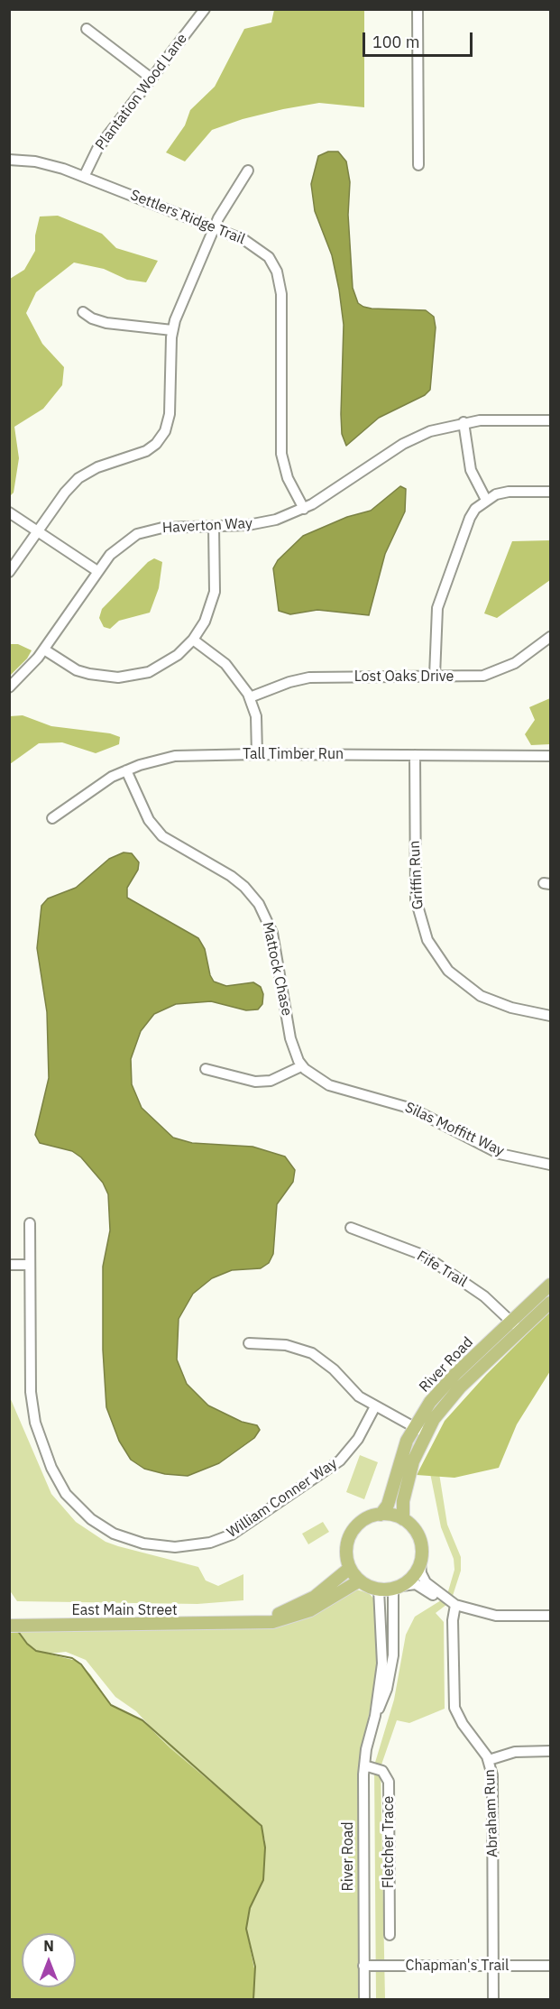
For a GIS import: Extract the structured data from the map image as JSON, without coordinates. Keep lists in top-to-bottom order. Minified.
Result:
{"streets":{"main road":["River Road","East Main Street"],"street":["Plantation Wood Lane","Settlers Ridge Trail","Haverton Way","Lost Oaks Drive","Tall Timber Run","Griffin Run","Mattock Chase","Silas Moffitt Way","Fife Trail","William Conner Way","Abraham Run","Fletcher Trace","Chapman's Trail"]},"crossings":[["Plantation Wood Lane","Settlers Ridge Trail"],["Settlers Ridge Trail","Haverton Way"],["Tall Timber Run","Griffin Run"],["Tall Timber Run","Mattock Chase"],["Mattock Chase","Silas Moffitt Way"],["Fife Trail","River Road"],["River Road","East Main Street"],["River Road","Fletcher Trace"],["River Road","Chapman's Trail"],["Abraham Run","Chapman's Trail"]],"scale_bar":"100 m","north":"top"}
